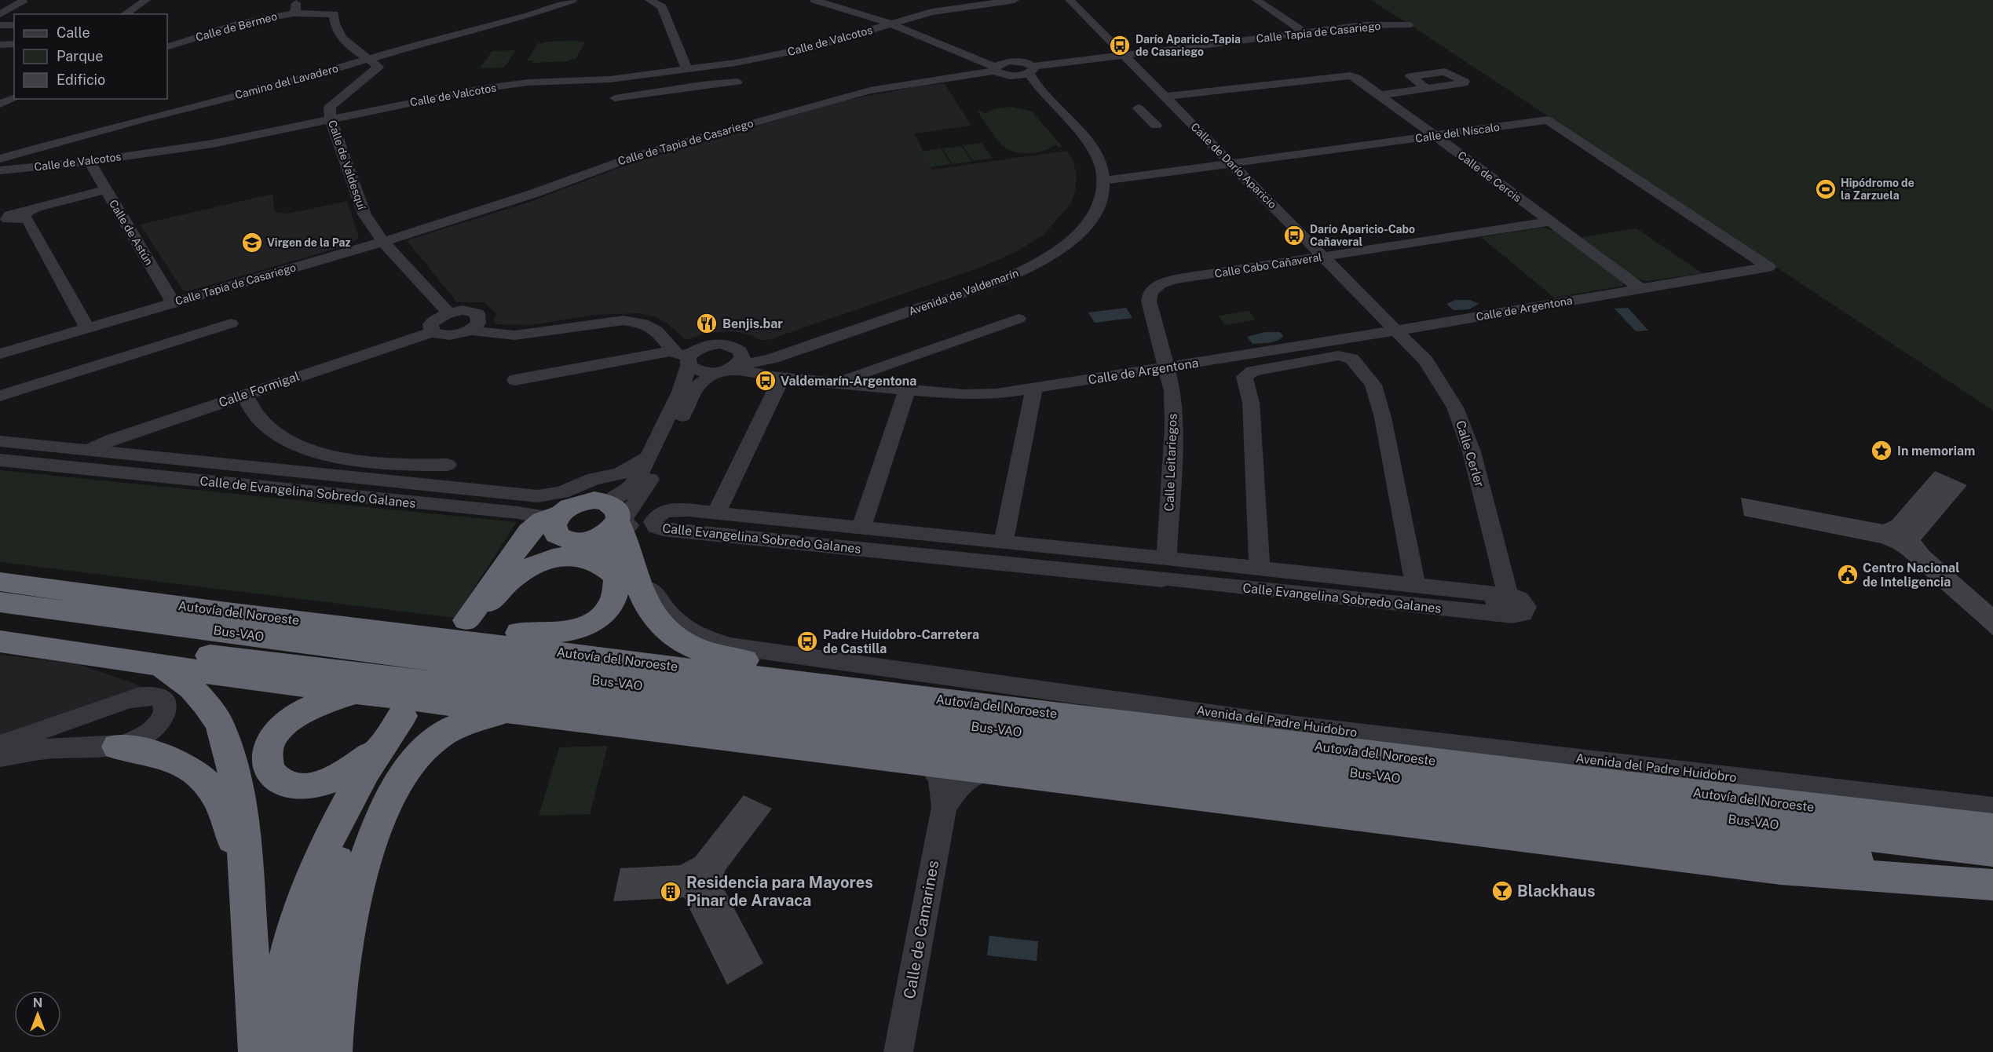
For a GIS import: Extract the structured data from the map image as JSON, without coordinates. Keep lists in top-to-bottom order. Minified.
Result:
{"streets":{"highway":["Autovía del Noroeste","Bus-VAO"],"street":["Calle de Bermeo","Calle Tapia de Casariego","Calle de Valcotos","Camino del Lavadero","Calle del Níscalo","Calle de Tapia de Casariego","Calle de Valdesquí","Calle de Darío Aparicio","Calle de Cercis","Calle de Astún","Calle Cabo Cañaveral","Avenida de Valdemarín","Calle de Argentona","Calle Formigal","Calle Cerler","Calle Leitariegos","Calle de Evangelina Sobredo Galanes","Calle Evangelina Sobredo Galanes","Avenida del Padre Huidobro","Calle de Camarines"]},"crossings":[["Calle Tapia de Casariego","Calle de Tapia de Casariego"],["Calle Tapia de Casariego","Calle de Valdesquí"],["Calle Tapia de Casariego","Calle de Darío Aparicio"],["Calle Tapia de Casariego","Calle de Astún"],["Calle Tapia de Casariego","Avenida de Valdemarín"],["Calle de Valcotos","Calle de Valdesquí"],["Calle de Valcotos","Calle de Astún"],["Camino del Lavadero","Calle de Valdesquí"],["Calle del Níscalo","Calle de Darío Aparicio"],["Calle del Níscalo","Calle de Cercis"],["Calle del Níscalo","Avenida de Valdemarín"],["Calle del Níscalo","Calle de Argentona"],["Calle de Tapia de Casariego","Calle de Valdesquí"],["Calle de Darío Aparicio","Calle de Cercis"],["Calle de Darío Aparicio","Calle Cabo Cañaveral"],["Calle de Darío Aparicio","Calle de Argentona"],["Calle de Darío Aparicio","Calle Cerler"],["Calle de Cercis","Calle Cabo Cañaveral"],["Calle de Cercis","Calle de Argentona"],["Calle Cabo Cañaveral","Calle de Argentona"],["Calle Cabo Cañaveral","Calle Leitariegos"],["Avenida de Valdemarín","Calle de Argentona"],["Calle de Argentona","Calle Cerler"],["Calle de Argentona","Calle Leitariegos"],["Calle Formigal","Calle de Evangelina Sobredo Galanes"],["Calle Cerler","Calle Evangelina Sobredo Galanes"],["Calle Leitariegos","Calle Evangelina Sobredo Galanes"]],"places":{"bus stop":["Darío Aparicio-Tapia de Casariego","Darío Aparicio-Cabo Cañaveral","Valdemarín-Argentona","Padre Huidobro-Carretera de Castilla"],"sports":["Hipódromo de la Zarzuela"],"school or university":["Virgen de la Paz"],"restaurant":["Benjis.bar"],"place":["In memoriam"],"public building":["Centro Nacional de Inteligencia"],"bar":["Blackhaus"],"building":["Residencia para Mayores Pinar de Aravaca"]},"legend":["Calle","Parque","Edificio"],"north":"top"}
